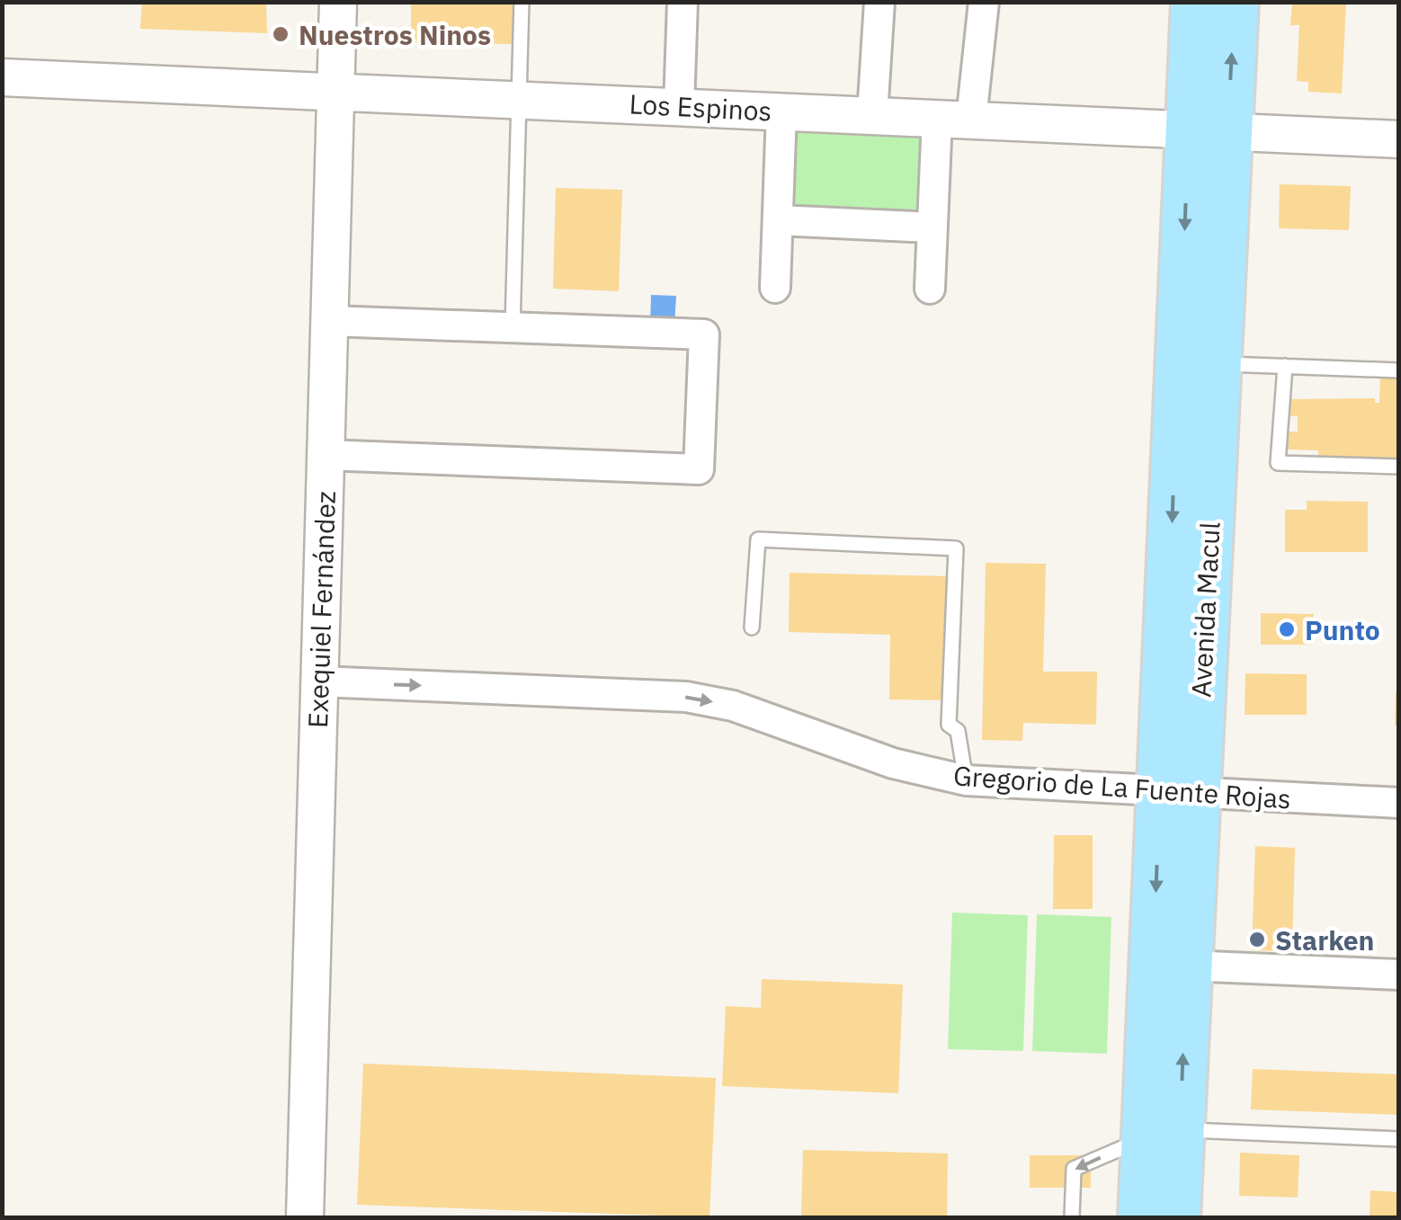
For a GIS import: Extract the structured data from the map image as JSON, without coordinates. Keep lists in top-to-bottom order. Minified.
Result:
{"streets":{"main road":["Avenida Macul"],"street":["Los Espinos","Exequiel Fernández","Gregorio de La Fuente Rojas"]},"crossings":[["Los Espinos","Exequiel Fernández"],["Los Espinos","Avenida Macul"],["Exequiel Fernández","Gregorio de La Fuente Rojas"],["Avenida Macul","Gregorio de La Fuente Rojas"]],"one_way":["Gregorio de La Fuente Rojas"],"places":["Nuestros Ninos","Punto","Starken"]}
